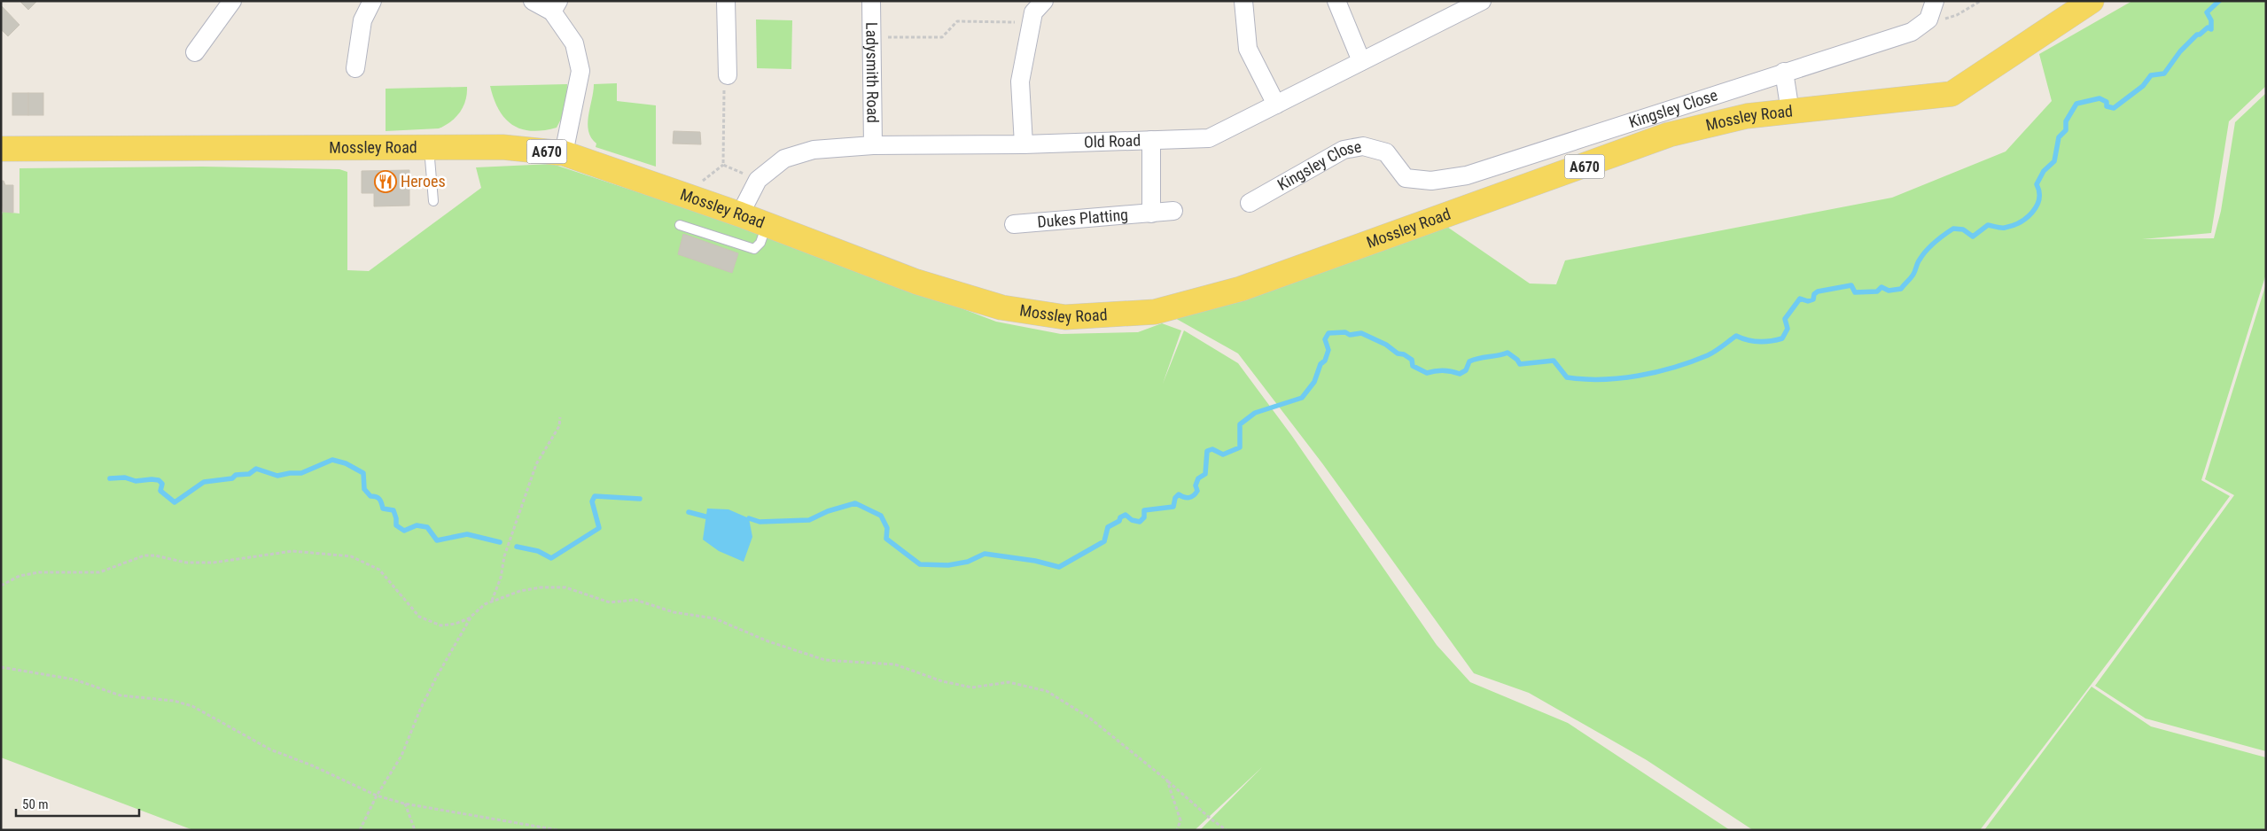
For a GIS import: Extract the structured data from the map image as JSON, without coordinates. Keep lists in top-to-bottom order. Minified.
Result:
{"streets":{"main road":["Mossley Road","A670"],"street":["Ladysmith Road","Kingsley Close","Old Road","Dukes Platting"]},"crossings":[["Ladysmith Road","Old Road"],["Mossley Road","Old Road"],["Old Road","Dukes Platting"]],"places":{"restaurant":["Heroes"]},"scale_bar":"50 m"}
